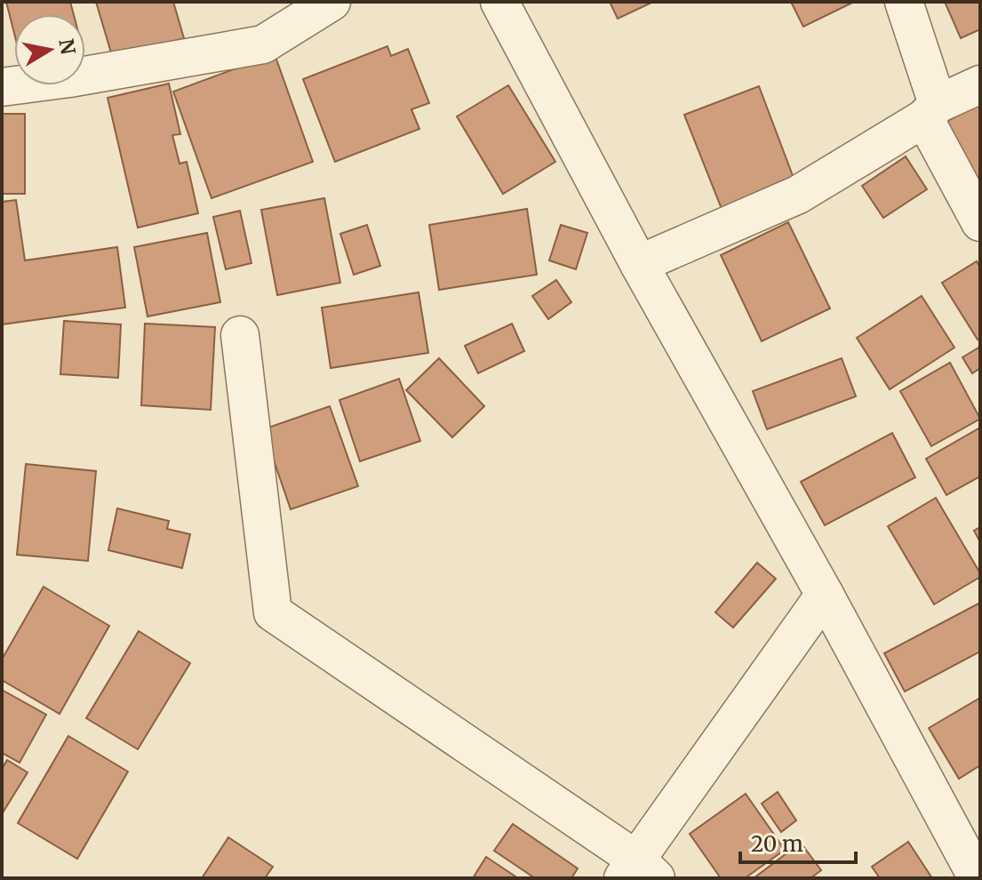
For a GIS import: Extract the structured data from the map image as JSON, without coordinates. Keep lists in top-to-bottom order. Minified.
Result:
{"scale_bar":"20 m","north":"right"}
